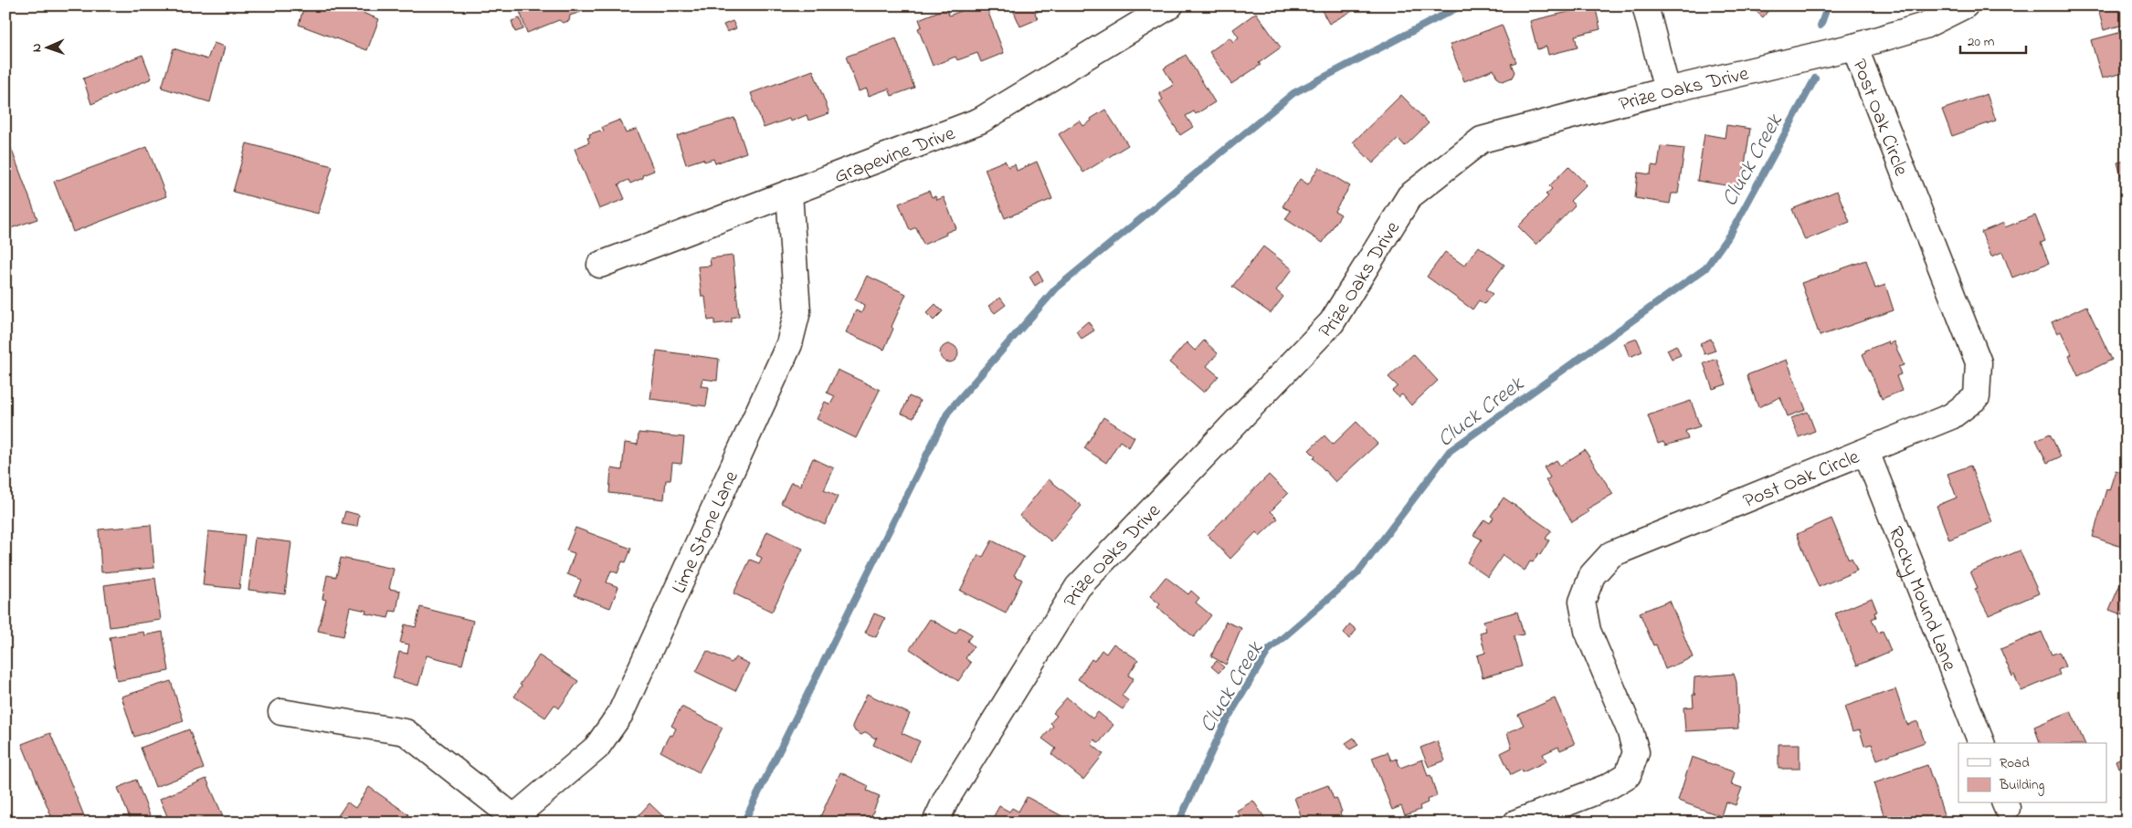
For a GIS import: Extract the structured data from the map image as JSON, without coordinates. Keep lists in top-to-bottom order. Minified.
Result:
{"streets":{"street":["Prize Oaks Drive","Post Oak Circle","Grapevine Drive","Lime Stone Lane","Rocky Mound Lane"]},"crossings":[["Prize Oaks Drive","Post Oak Circle"],["Post Oak Circle","Rocky Mound Lane"],["Grapevine Drive","Lime Stone Lane"]],"water":["Cluck Creek"],"legend":["Road","Building"],"scale_bar":"20 m","north":"left"}
